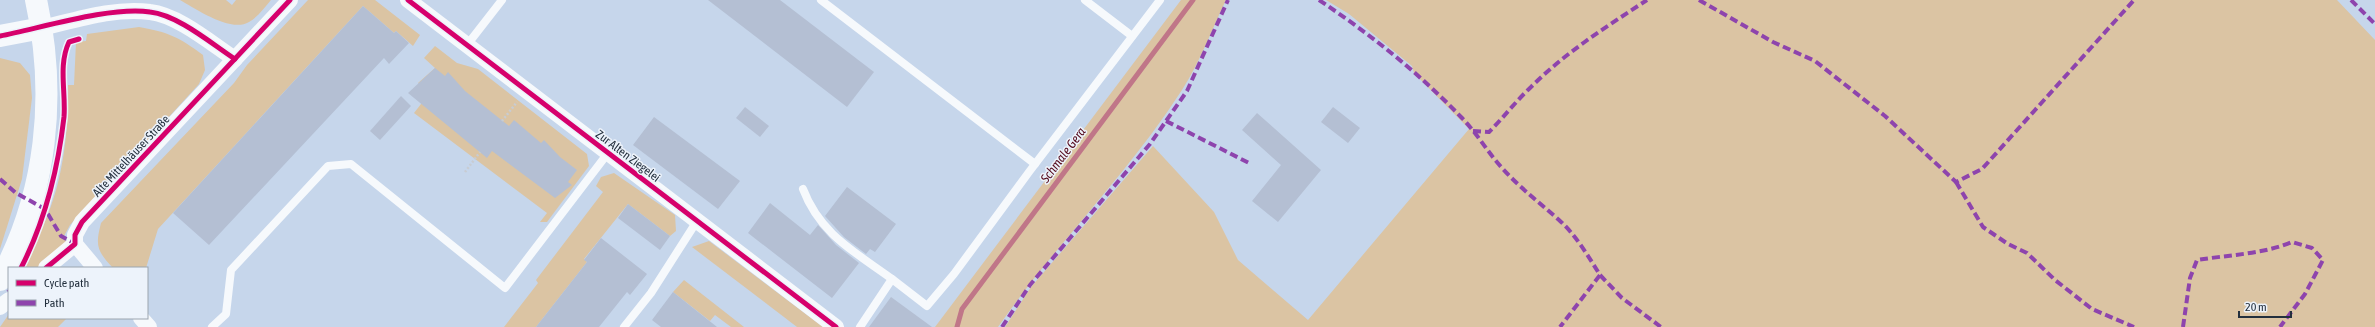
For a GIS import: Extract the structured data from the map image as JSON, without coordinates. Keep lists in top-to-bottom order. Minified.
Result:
{"streets":{"street":["Alte Mittelhäuser Straße","Zur Alten Ziegelei"]},"water":["Schmale Gera"],"legend":["Cycle path","Path"],"scale_bar":"20 m"}
